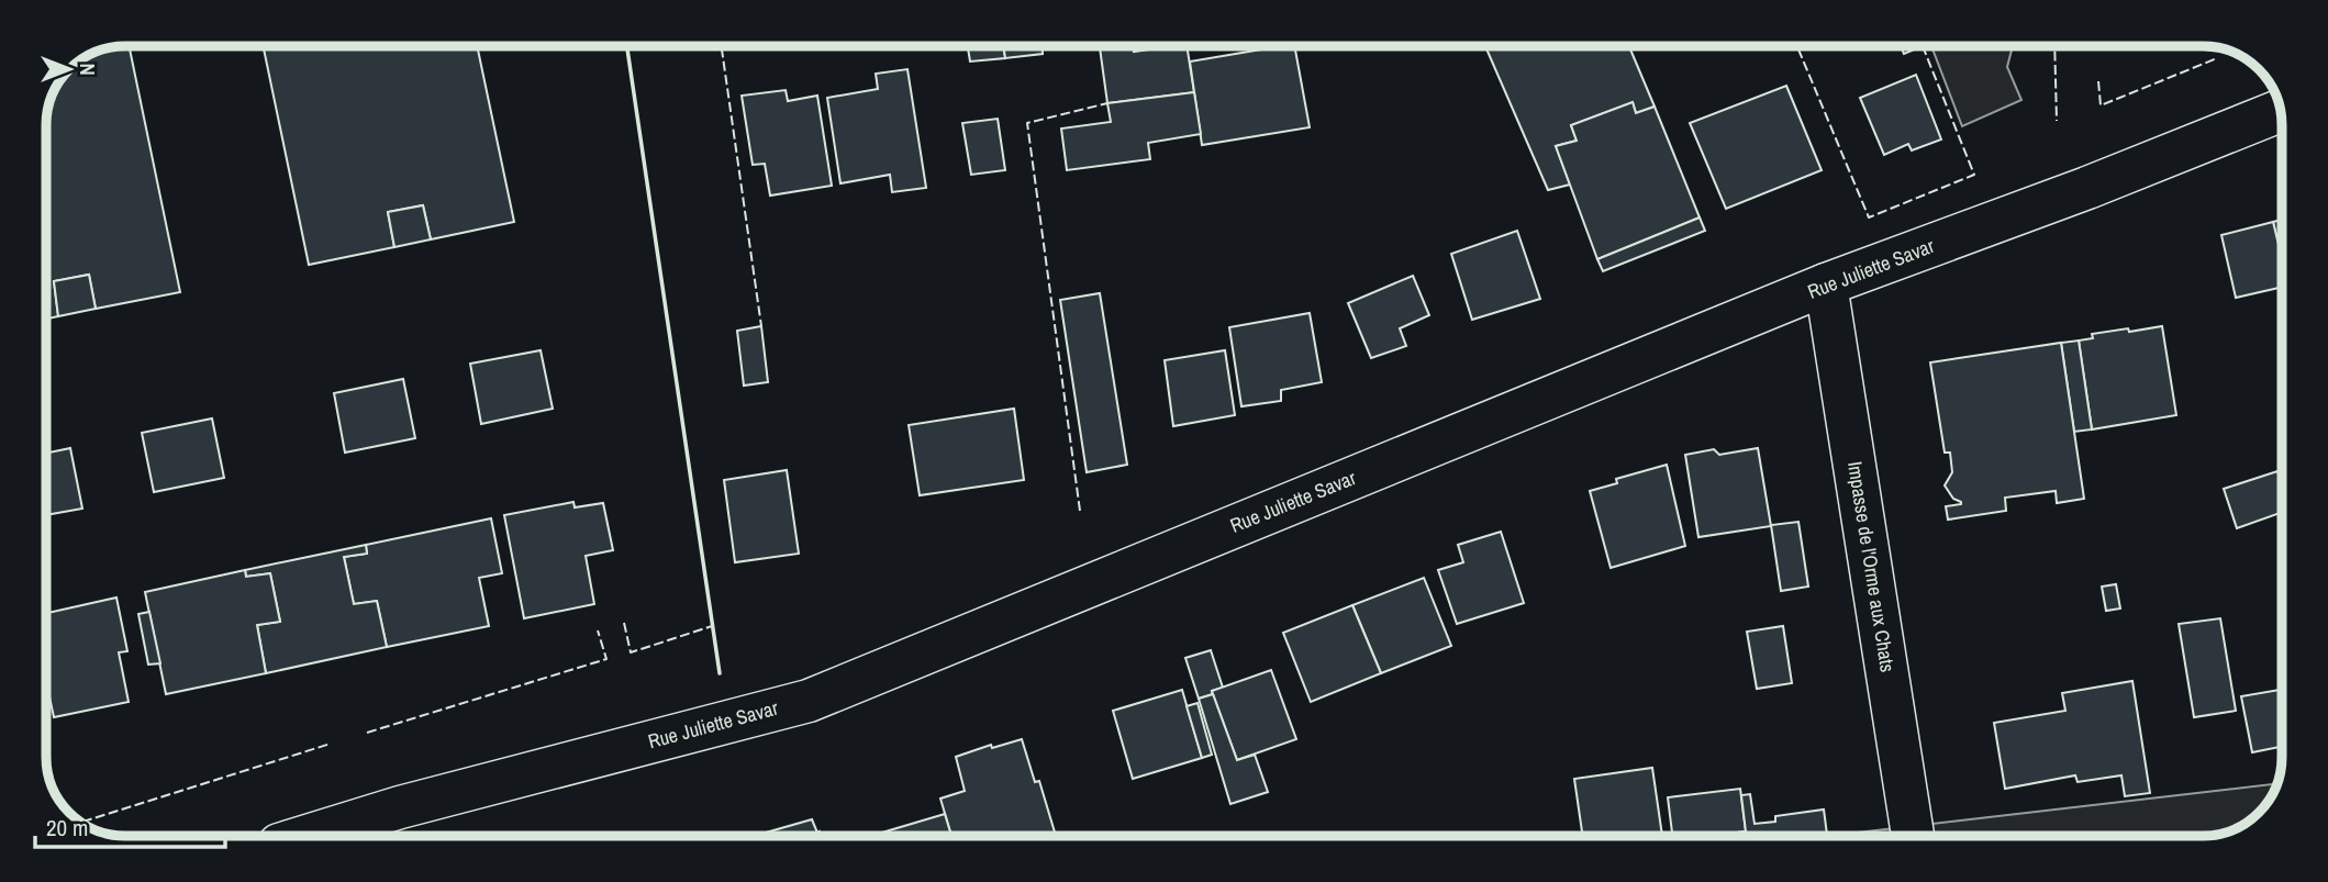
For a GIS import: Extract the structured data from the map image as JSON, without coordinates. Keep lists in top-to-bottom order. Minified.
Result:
{"streets":{"street":["Rue Juliette Savar","Impasse de l'Orme aux Chats"]},"crossings":[["Rue Juliette Savar","Impasse de l'Orme aux Chats"]],"scale_bar":"20 m","north":"right"}
